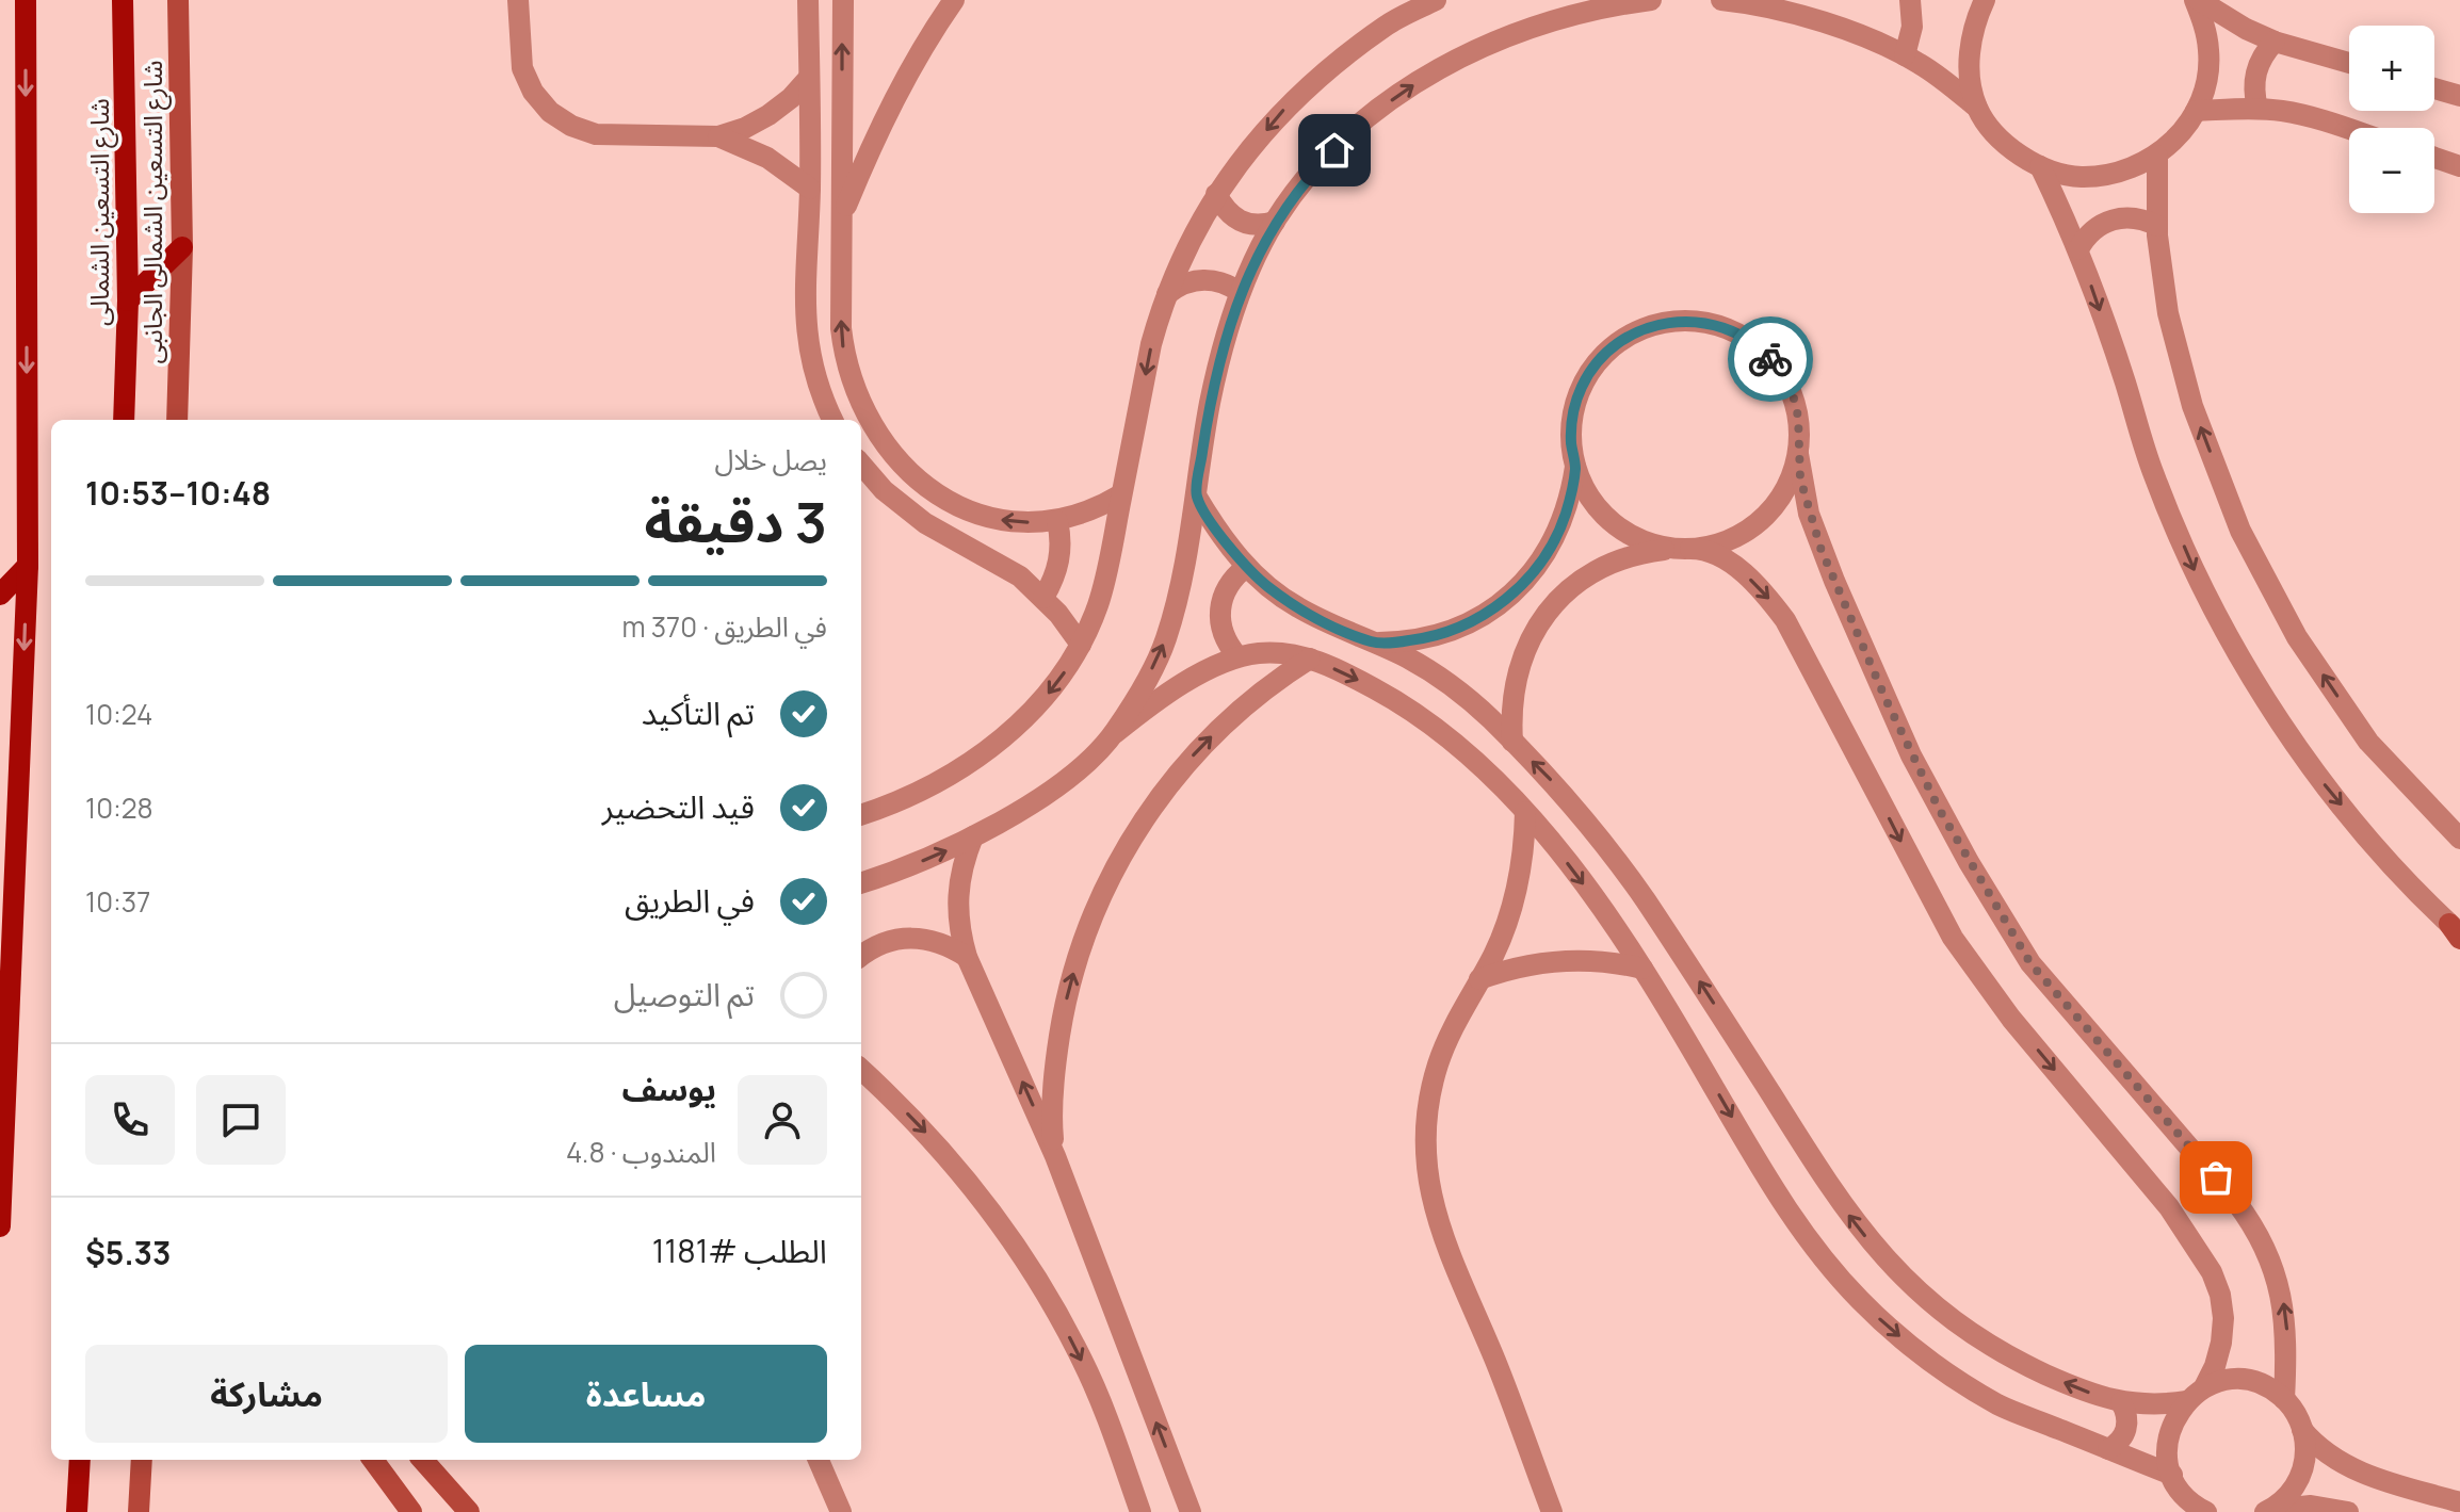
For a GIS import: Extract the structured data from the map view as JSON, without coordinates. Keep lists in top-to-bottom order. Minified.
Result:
{"streets":{"main road":["شارع التسعين الشمالى"],"street":["شارع التسعين الشمالى الجانبى"]},"page":{"map_buttons":["+","−"],"heading":["3 دقيقة","يصل خلال","10:48–10:53"],"panel":["يوسف","المندوب · 4.8","الطلب #1181","$5.33"],"bar":"في الطريق · 370 m","list":[["تم التأكيد","10:24"],["قيد التحضير","10:28"],["في الطريق","10:37"],"تم التوصيل"],"buttons":["مساعدة","مشاركة"]}}
